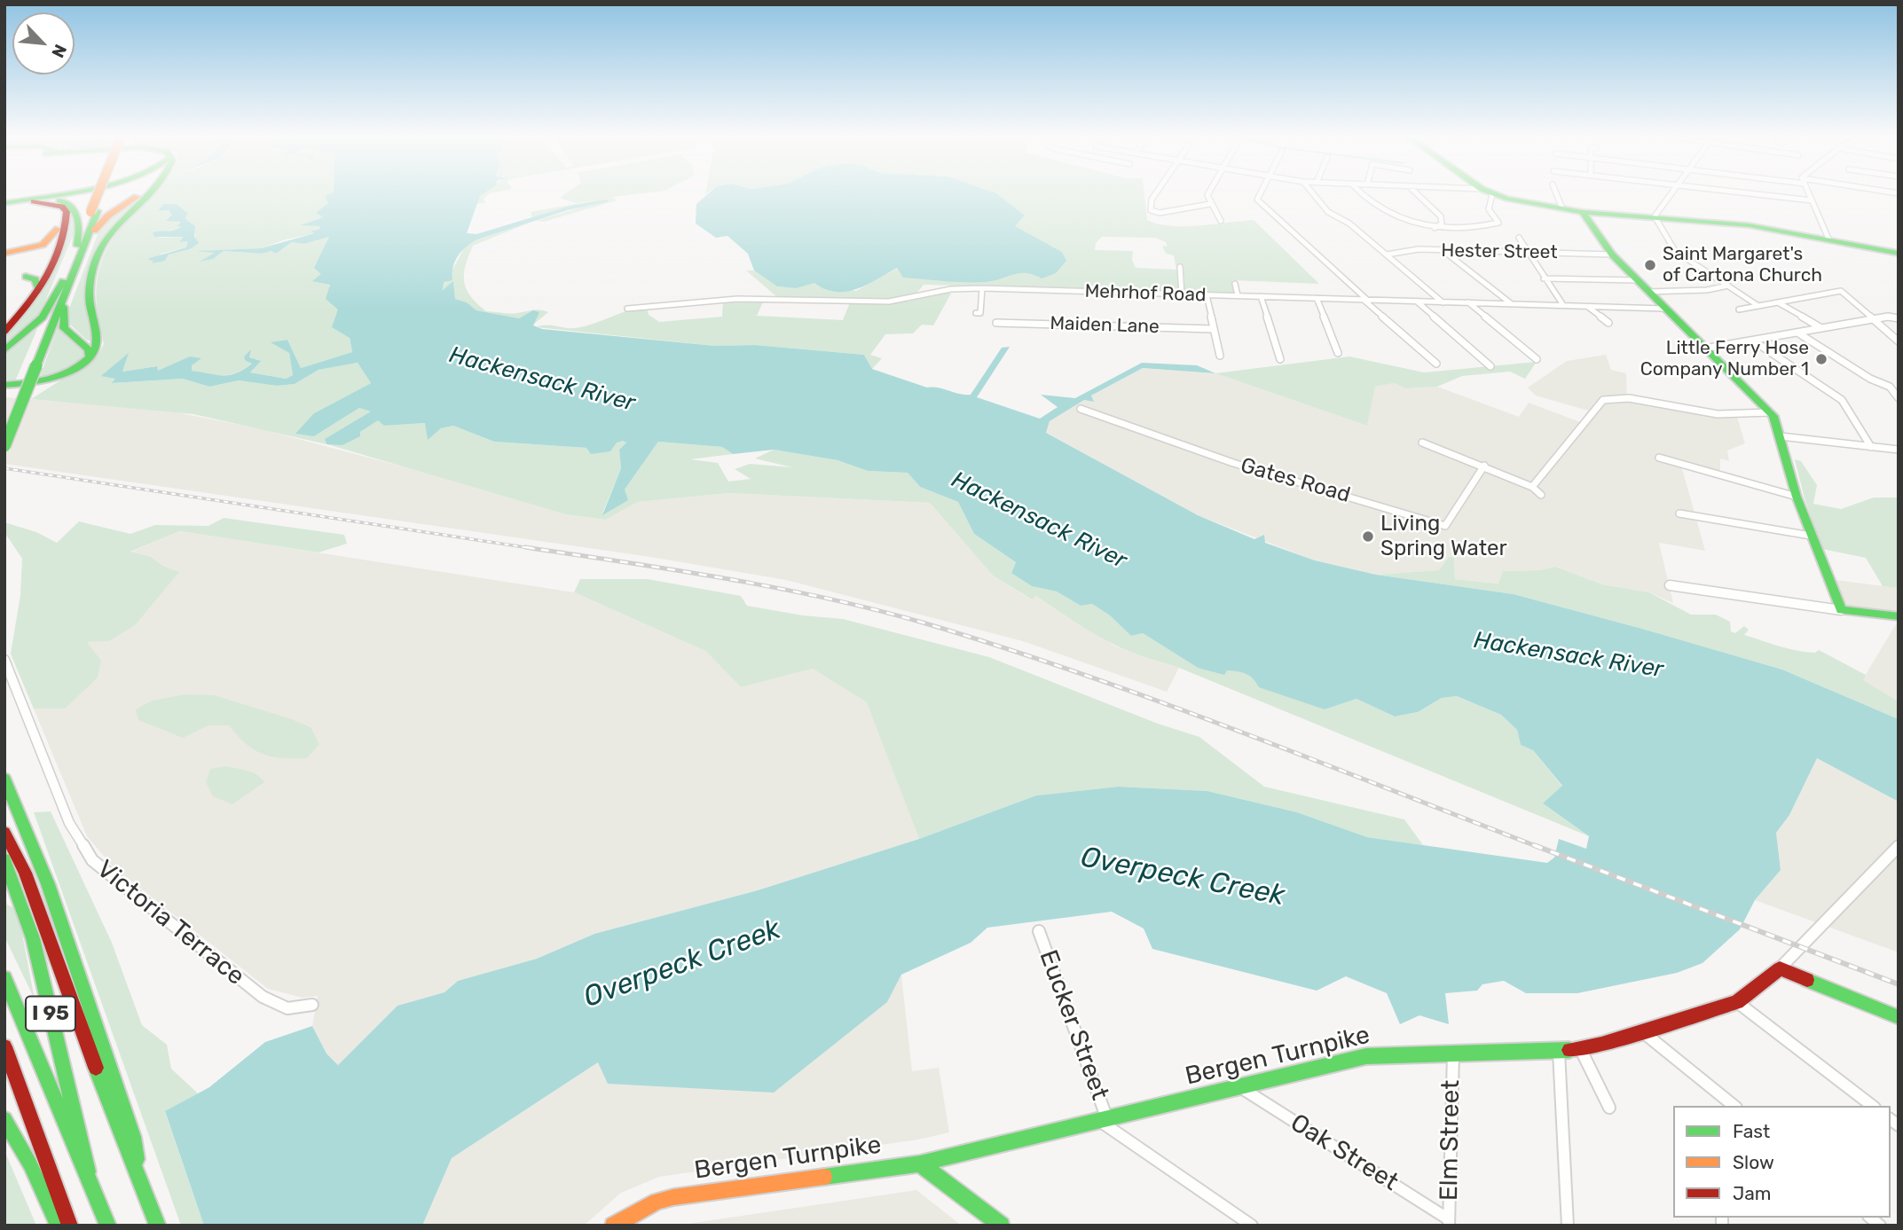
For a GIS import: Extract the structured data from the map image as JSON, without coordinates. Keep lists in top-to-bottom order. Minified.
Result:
{"streets":{"main road":["I 95","Bergen Turnpike"],"street":["Hester Street","Mehrhof Road","Maiden Lane","Gates Road","Victoria Terrace","Eucker Street","Elm Street","Oak Street"]},"crossings":[["Eucker Street","Bergen Turnpike"],["Bergen Turnpike","Elm Street"],["Bergen Turnpike","Oak Street"],["Elm Street","Oak Street"]],"water":["Hackensack River","Overpeck Creek"],"places":["Saint Margaret's of Cartona Church","Little Ferry Hose Company Number 1","Living Spring Water"],"legend":["Fast","Slow","Jam"],"north":"bottom right"}
